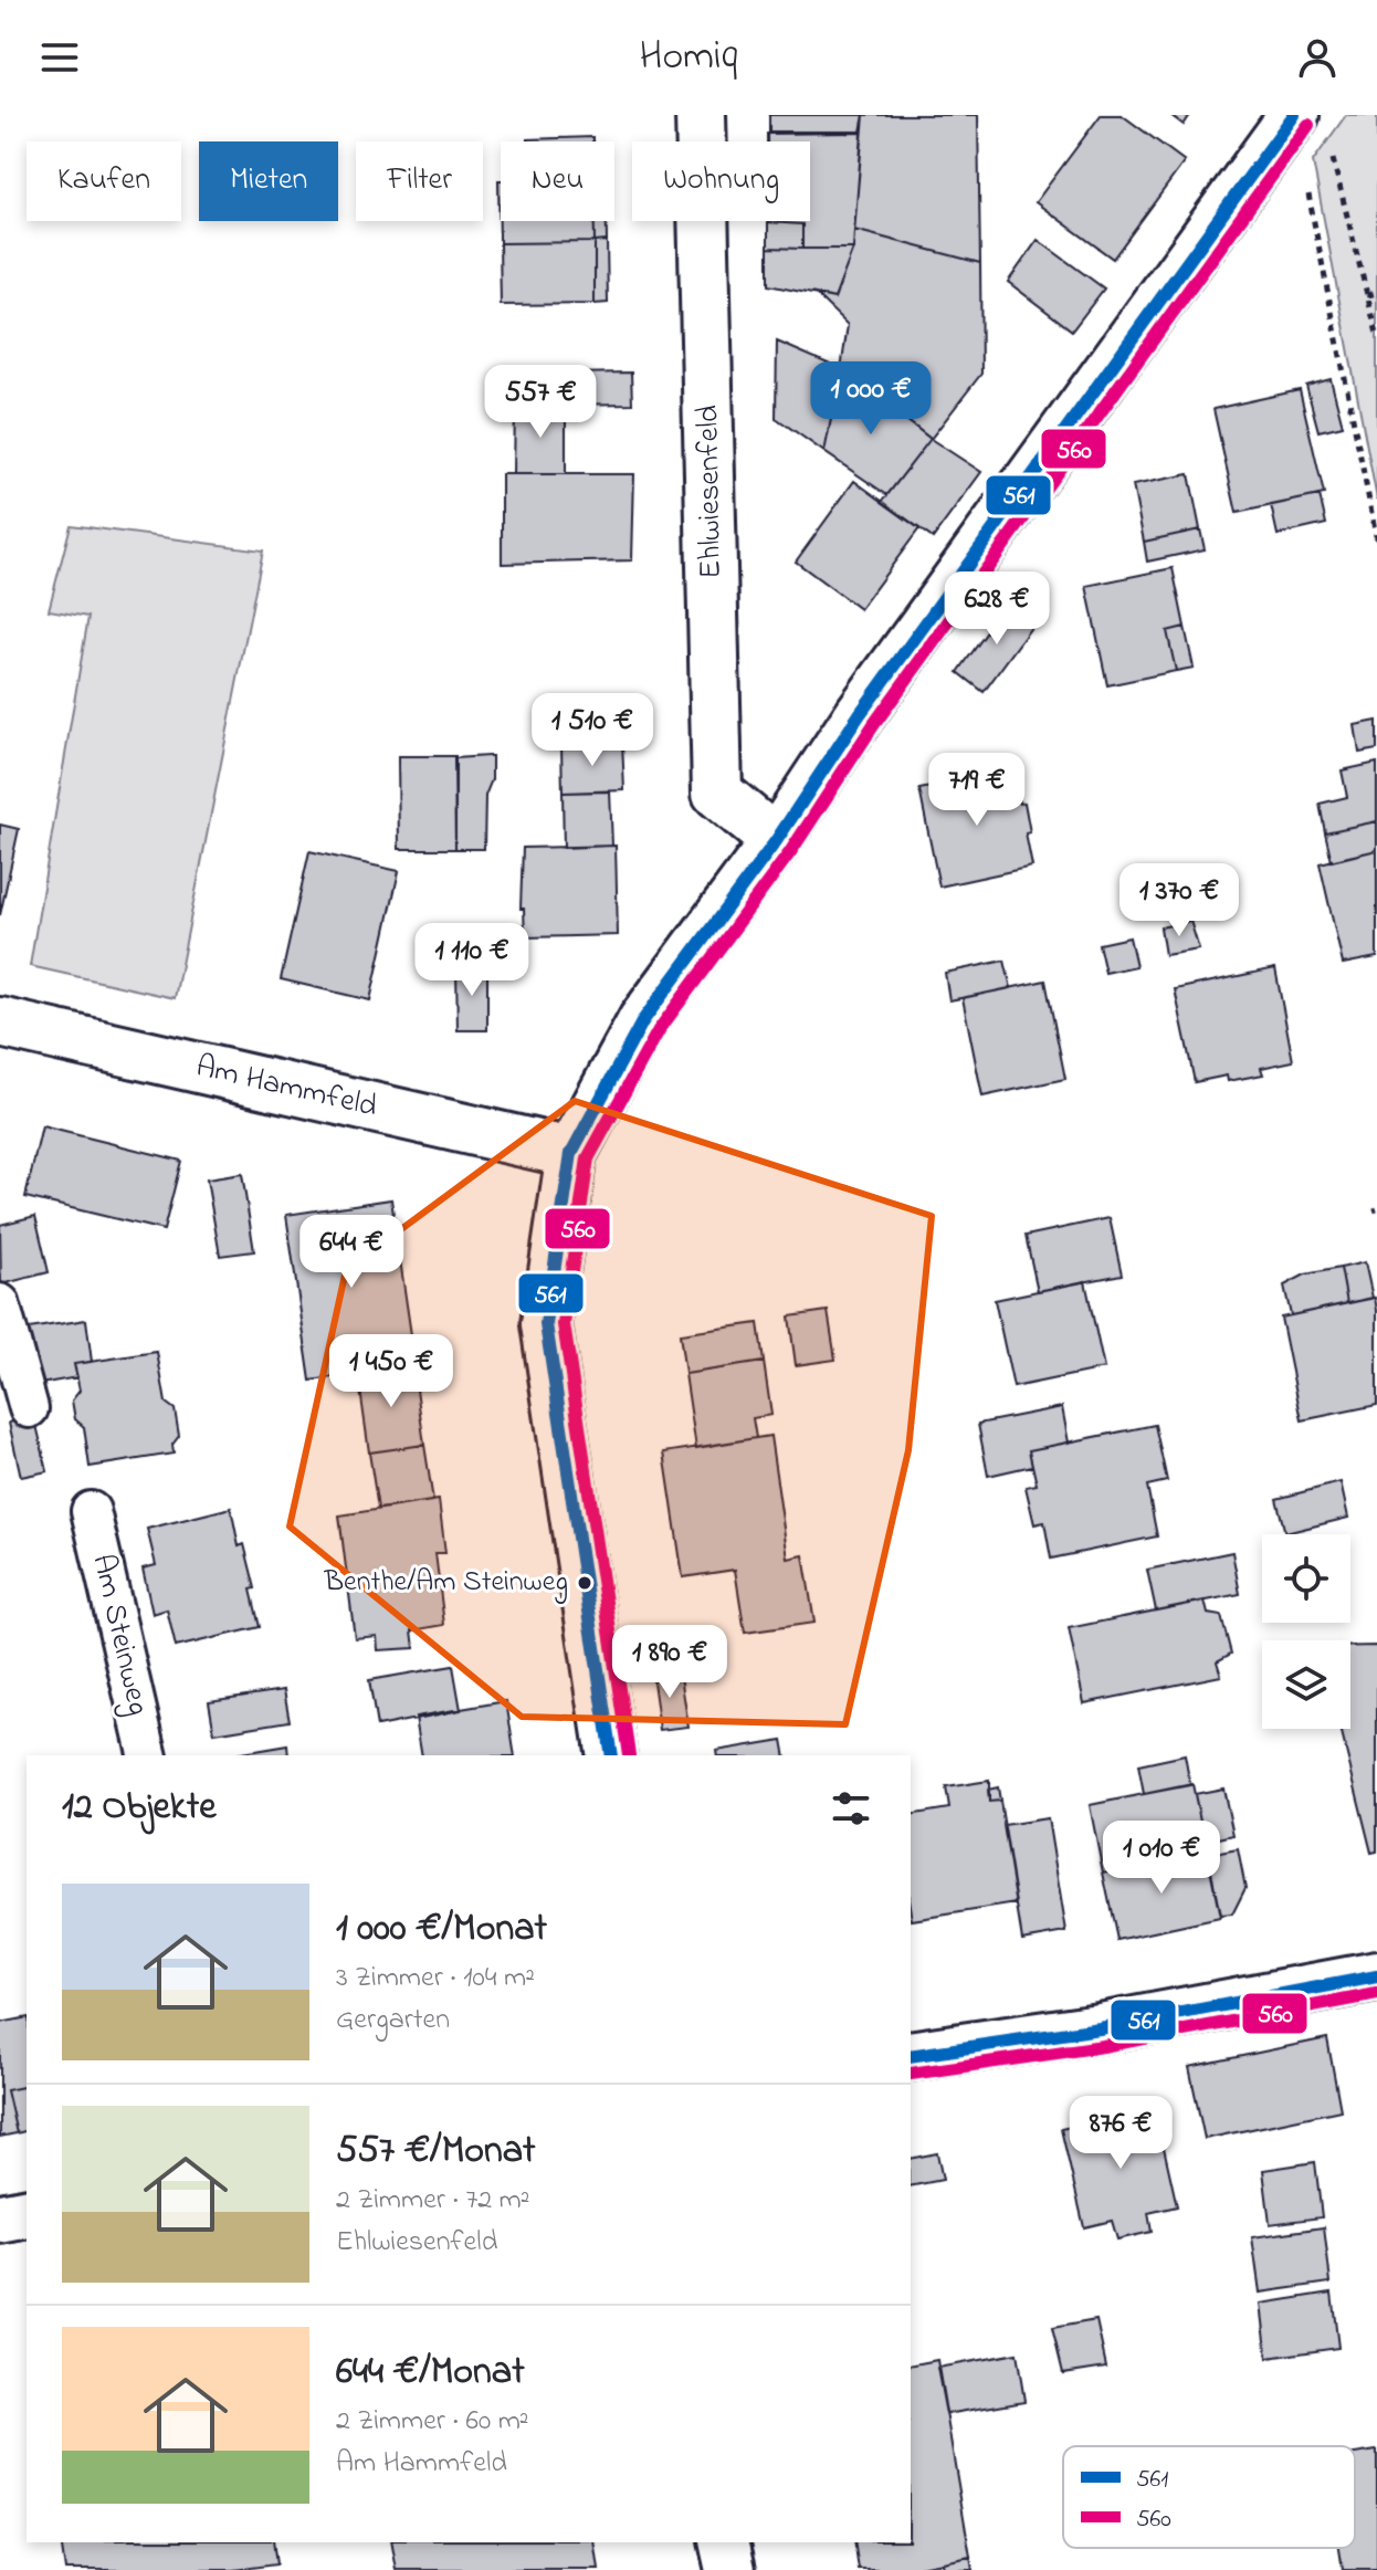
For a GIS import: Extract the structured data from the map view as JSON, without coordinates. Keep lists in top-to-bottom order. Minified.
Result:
{"streets":{"street":["Ehlwiesenfeld","Am Hammfeld"],"lane":["Am Steinweg"]},"places":["Benthe/Am Steinweg"],"lines":["transit line 561","transit line 560"],"legend":["561","560"],"page":{"header":"Homiq","chip":["Kaufen","Mieten","Filter","Neu","Wohnung"],"price":["1 000 €","557 €","628 €","1 510 €","719 €","1 370 €","1 110 €","644 €","1 450 €","1 890 €","1 010 €","876 €"],"heading":"12 Objekte","list":[{"name":"1 000 €/Monat","note":"3 Zimmer · 104 m² · Gergarten"},{"name":"557 €/Monat","note":"2 Zimmer · 72 m² · Ehlwiesenfeld"},{"name":"644 €/Monat","note":"2 Zimmer · 60 m² · Am Hammfeld"}]}}
